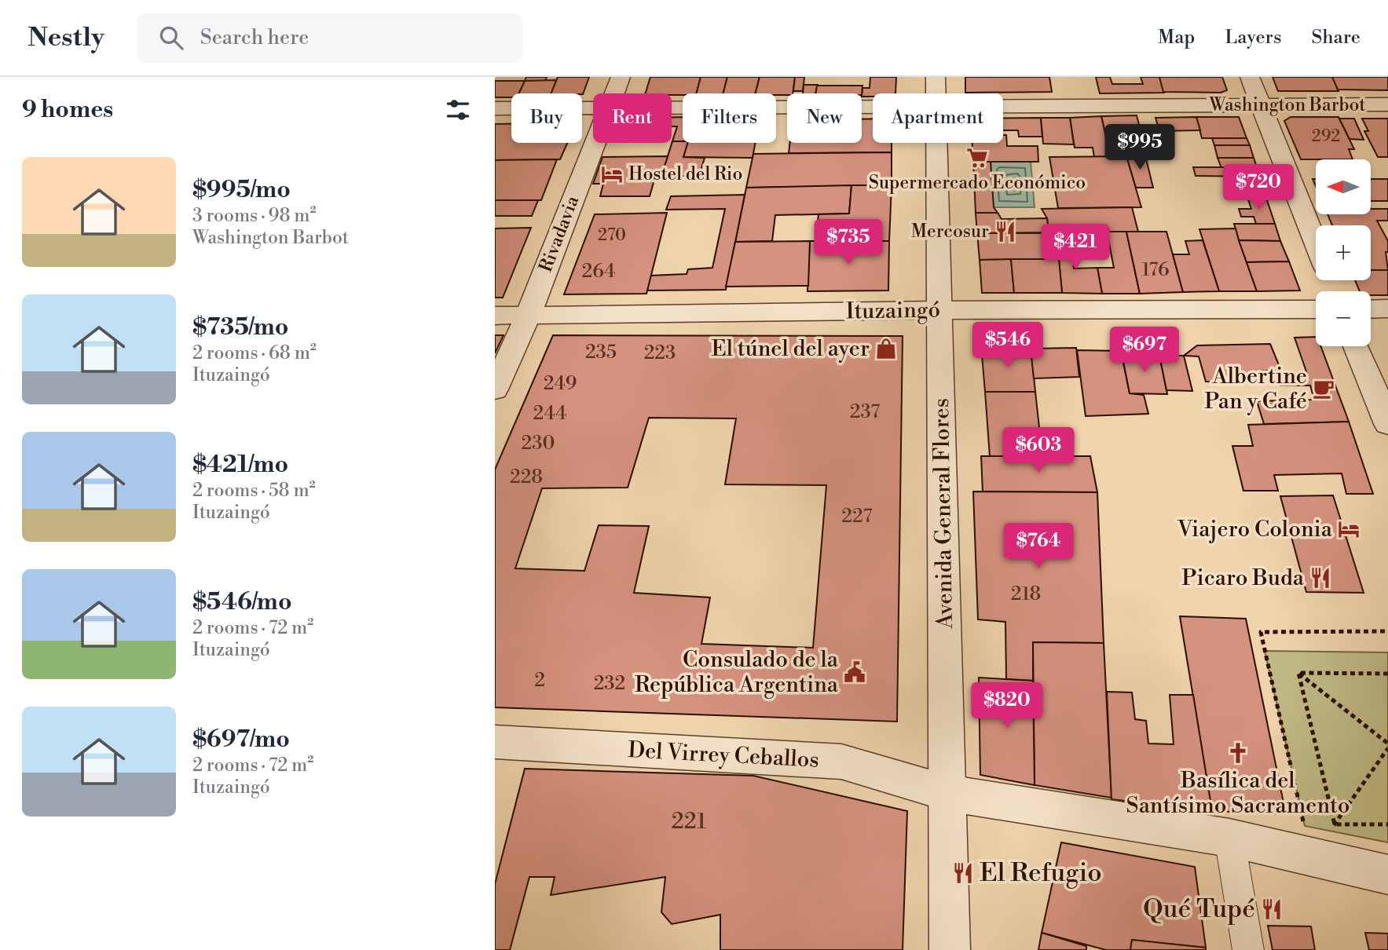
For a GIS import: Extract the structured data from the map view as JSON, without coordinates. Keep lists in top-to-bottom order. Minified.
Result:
{"streets":{"street":["Washington Barbot","Rivadavia","Ituzaingó","Avenida General Flores","Del Virrey Ceballos"]},"crossings":[["Rivadavia","Ituzaingó"],["Ituzaingó","Avenida General Flores"],["Avenida General Flores","Del Virrey Ceballos"]],"places":{"supermarket":["Supermercado Económico"],"hotel":["Hostel del Rio","Viajero Colonia"],"restaurant":["Mercosur","Picaro Buda","El Refugio","Qué Tupé"],"shop":["El túnel del ayer"],"cafe":["Albertine Pan y Café"],"public building":["Consulado de la República Argentina"],"church":["Basílica del Santísimo Sacramento"]},"house_numbers":["292","270","176","264","235","223","249","237","244","230","228","227","218","2","232","221"],"north":"left","page":{"header":"Nestly","search":"Search here","nav":["Map","Layers","Share"],"heading":"9 homes","chip":["Buy","Rent","Filters","New","Apartment"],"price":["$995","$720","$735","$421","$546","$697","$603","$764","$820"],"list":[{"name":"$995/mo","note":"3 rooms · 98 m² · Washington Barbot"},{"name":"$735/mo","note":"2 rooms · 68 m² · Ituzaingó"},{"name":"$421/mo","note":"2 rooms · 58 m² · Ituzaingó"},{"name":"$546/mo","note":"2 rooms · 72 m² · Ituzaingó"},{"name":"$697/mo","note":"2 rooms · 72 m² · Ituzaingó"}],"map_buttons":["+","−"]}}
